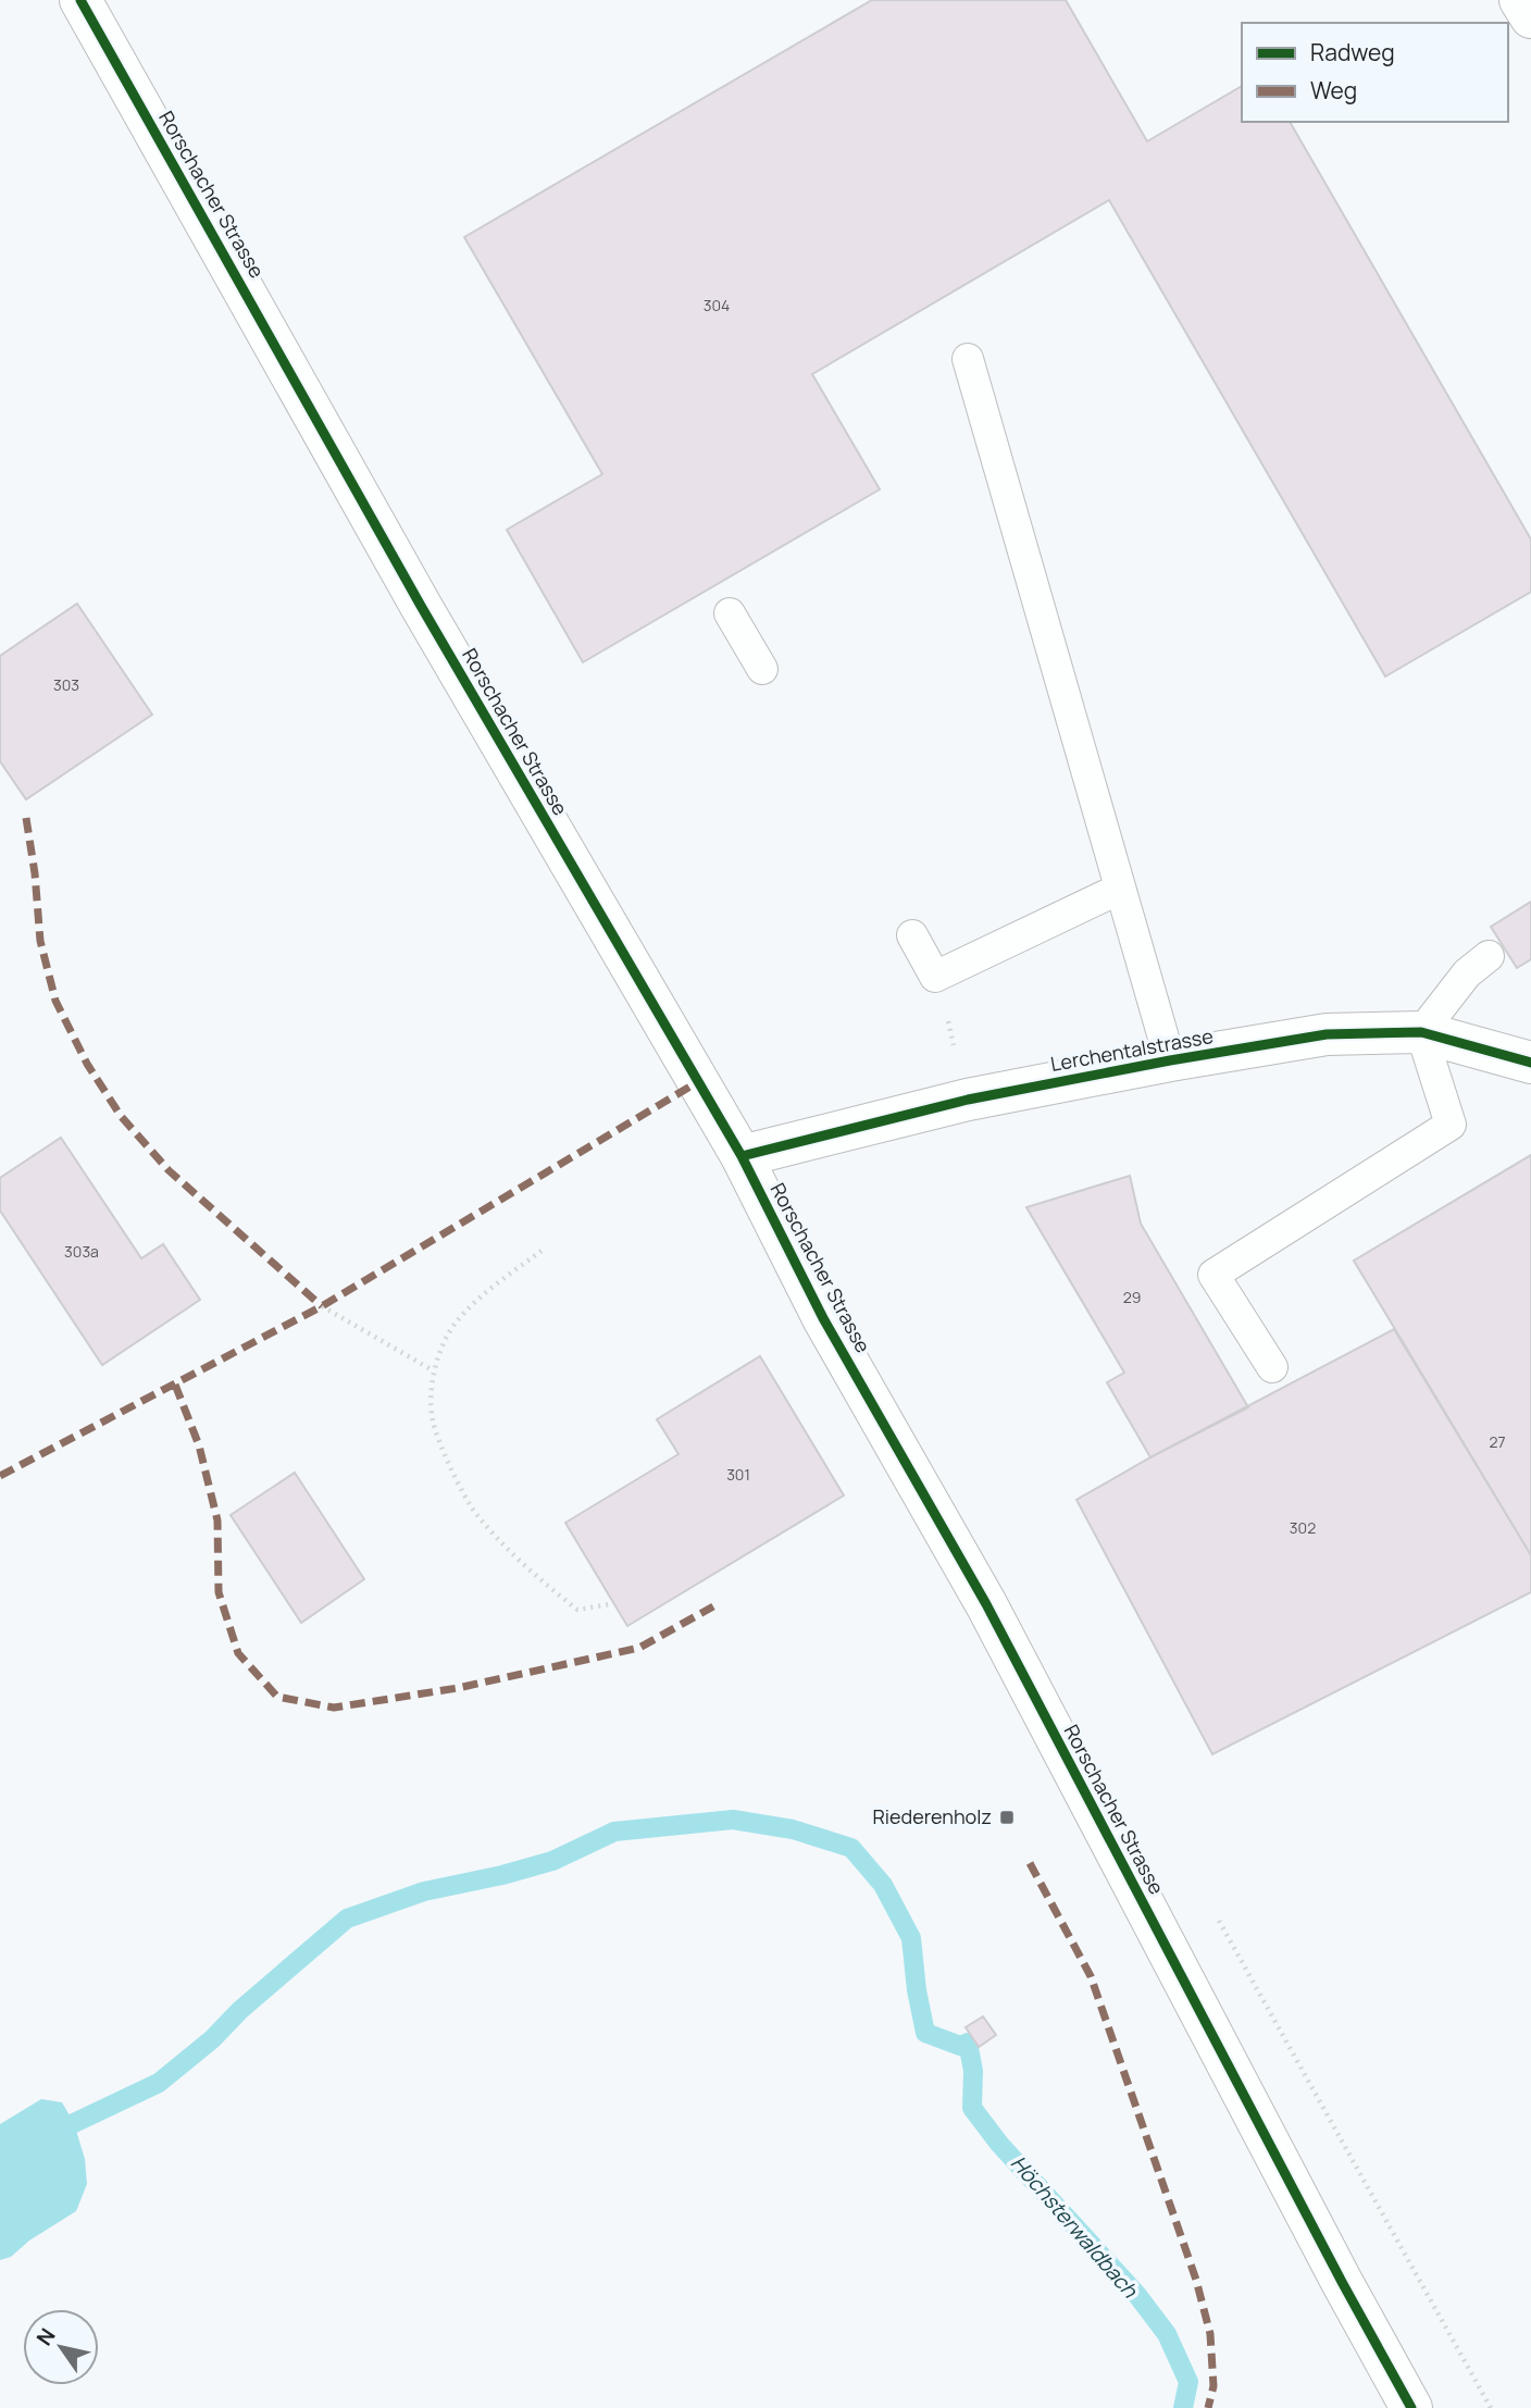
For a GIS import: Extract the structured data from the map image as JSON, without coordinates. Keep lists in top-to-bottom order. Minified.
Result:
{"streets":{"main road":["Rorschacher Strasse","Lerchentalstrasse"]},"crossings":[["Rorschacher Strasse","Lerchentalstrasse"]],"water":["Höchsterwaldbach"],"places":{"transit":["Riederenholz"]},"house_numbers":["304","303","303a","29","27","301","302"],"legend":["Radweg","Weg"],"north":"top left"}
